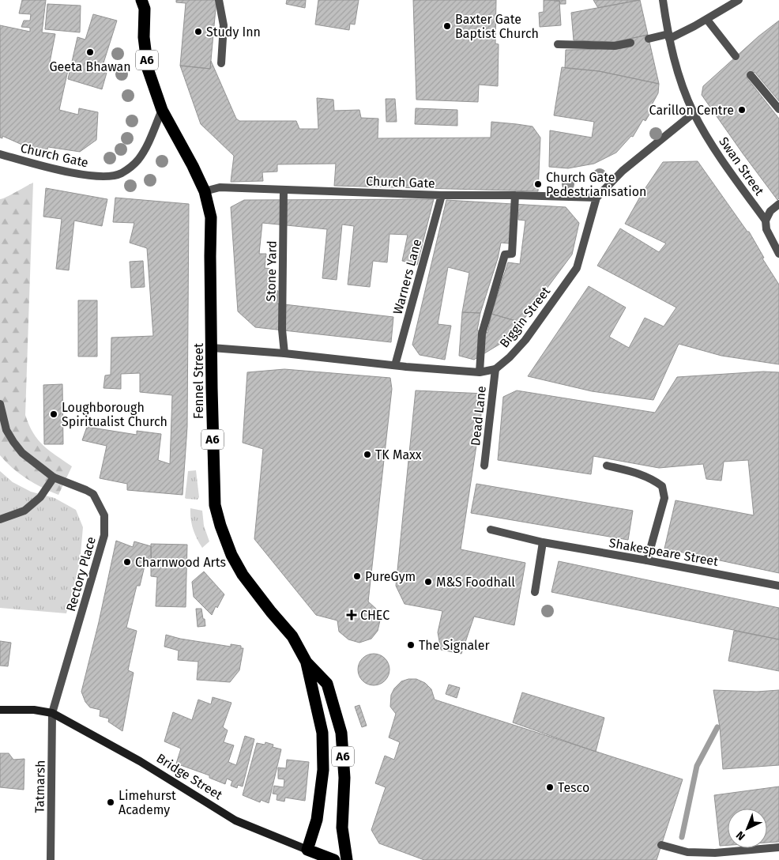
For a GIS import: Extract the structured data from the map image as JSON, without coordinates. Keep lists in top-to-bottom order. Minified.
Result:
{"streets":{"highway":["A6","Fennel Street","Bridge Street"],"street":["Church Gate","Swan Street","Stone Yard","Warners Lane","Biggin Street","Dead Lane","Shakespeare Street","Rectory Place","Tatmarsh"]},"crossings":[["A6","Church Gate"],["A6","Fennel Street"],["Church Gate","Stone Yard"],["Church Gate","Warners Lane"],["Church Gate","Biggin Street"],["Church Gate","Fennel Street"],["Swan Street","Biggin Street"],["Stone Yard","Biggin Street"],["Warners Lane","Biggin Street"],["Biggin Street","Fennel Street"],["Biggin Street","Dead Lane"],["Fennel Street","Bridge Street"],["Rectory Place","Bridge Street"],["Rectory Place","Tatmarsh"],["Bridge Street","Tatmarsh"]],"places":{"other":["Baxter Gate Baptist Church","Study Inn","Geeta Bhawan","Carillon Centre","Church Gate Pedestrianisation","Loughborough Spiritualist Church","TK Maxx","Charnwood Arts","PureGym","M&S Foodhall","The Signaler","Tesco","Limehurst Academy"],"health":["CHEC"]},"north":"bottom left"}
